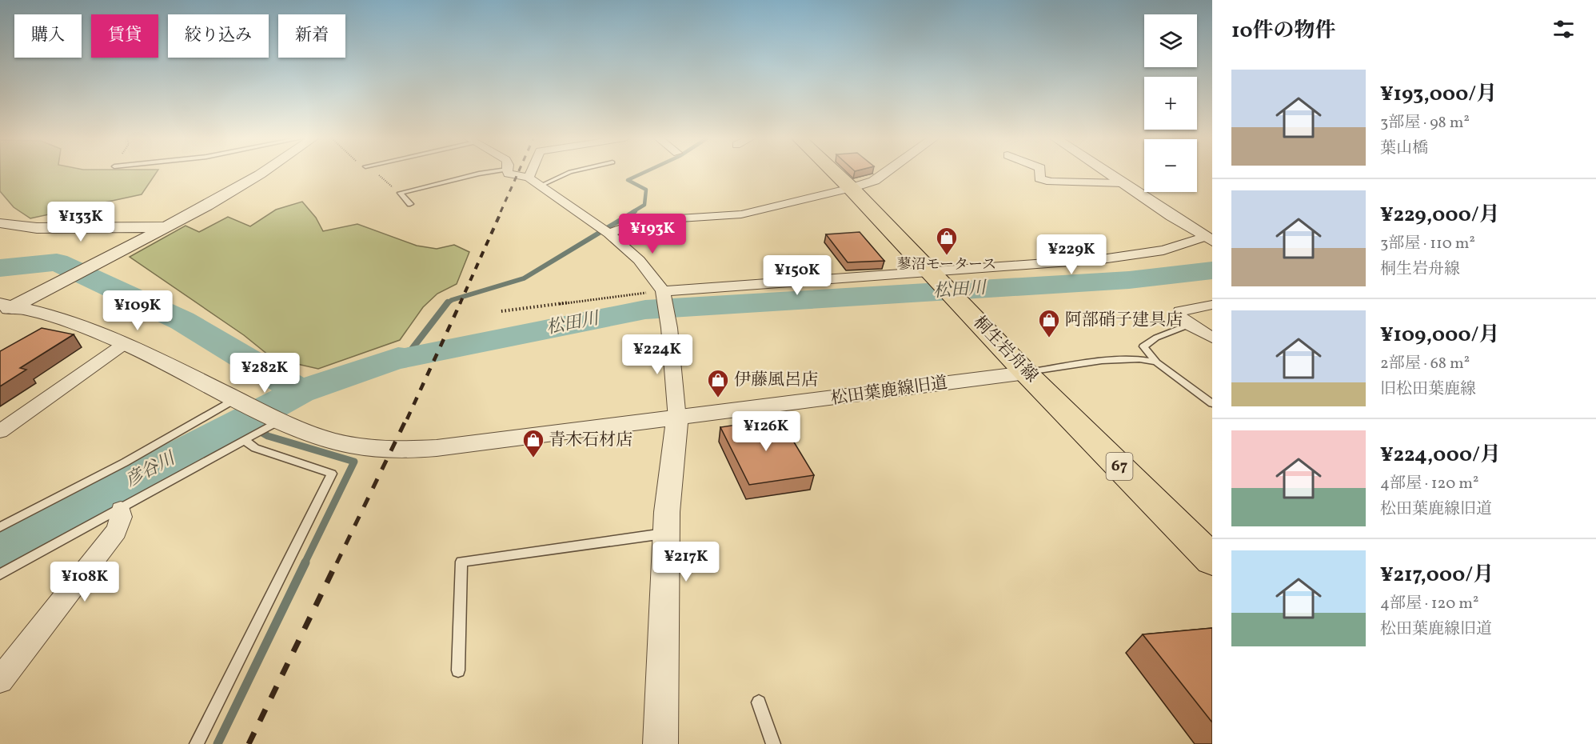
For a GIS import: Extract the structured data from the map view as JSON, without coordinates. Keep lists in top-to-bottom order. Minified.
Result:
{"streets":{"main road":["桐生岩舟線","67"],"street":["松田葉鹿線旧道"]},"crossings":[["桐生岩舟線","松田葉鹿線旧道"]],"water":["松田川","彦谷川"],"places":{"shop":["蓼沼モータース","阿部硝子建具店","伊藤風呂店","青木石材店"]},"page":{"heading":"10件の物件","map_buttons":["+","−"],"chip":["購入","賃貸","絞り込み","新着"],"list":[{"name":"¥193,000/月","note":"3部屋 · 98 m² · 葉山橋"},{"name":"¥229,000/月","note":"3部屋 · 110 m² · 桐生岩舟線"},{"name":"¥109,000/月","note":"2部屋 · 68 m² · 旧松田葉鹿線"},{"name":"¥224,000/月","note":"4部屋 · 120 m² · 松田葉鹿線旧道"},{"name":"¥217,000/月","note":"4部屋 · 120 m² · 松田葉鹿線旧道"}],"price":["¥133K","¥193K","¥229K","¥150K","¥109K","¥224K","¥282K","¥126K","¥217K","¥108K"]}}
